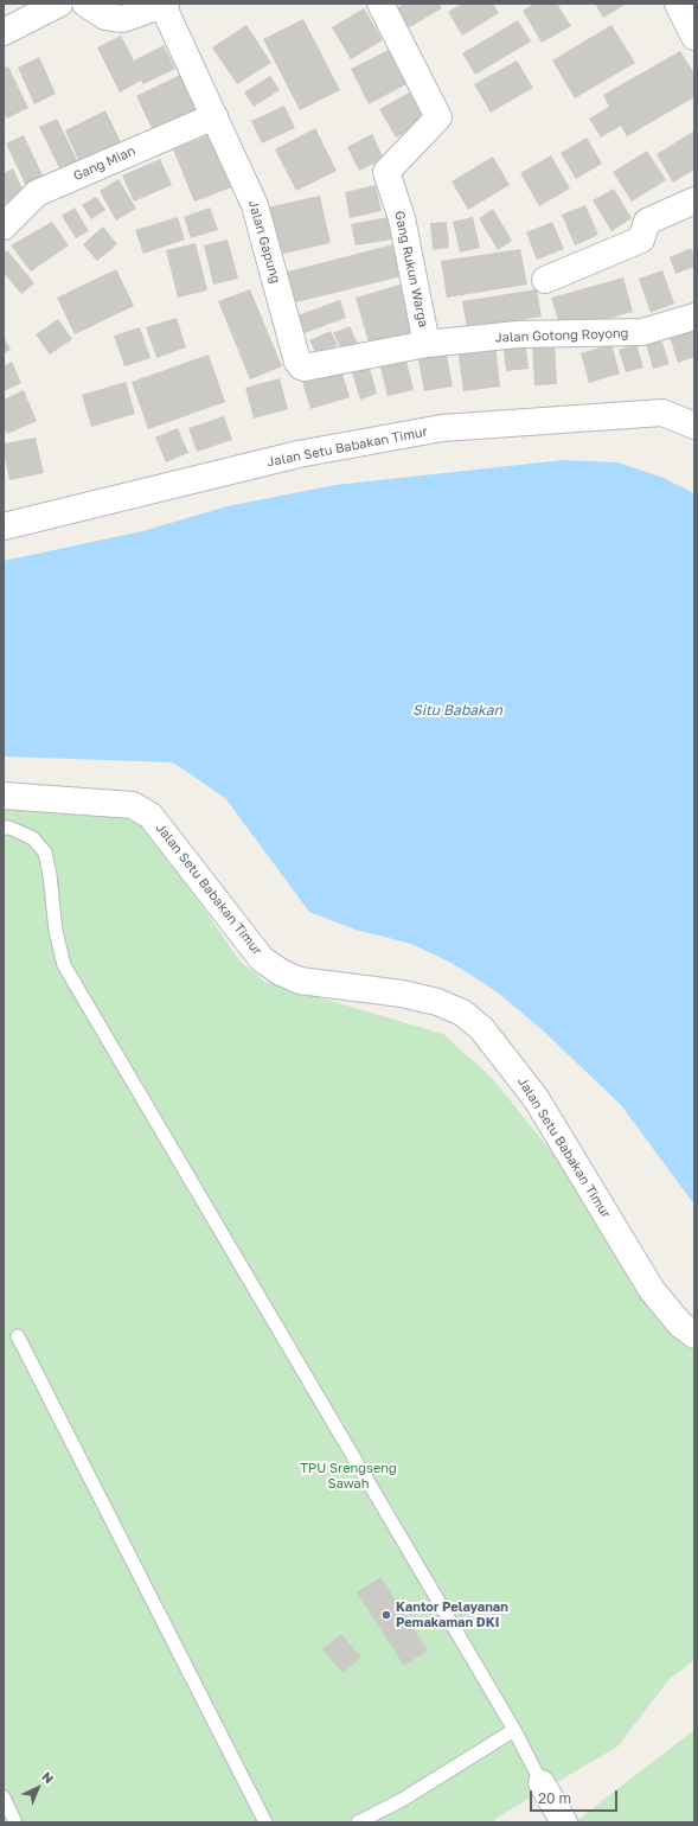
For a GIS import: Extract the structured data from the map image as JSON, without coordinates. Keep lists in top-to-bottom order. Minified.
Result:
{"streets":{"street":["Gang Mian","Jalan Gapung","Gang Rukun Warga","Jalan Gotong Royong","Jalan Setu Babakan Timur"]},"crossings":[["Gang Mian","Jalan Gapung"],["Jalan Gapung","Gang Rukun Warga"],["Jalan Gapung","Jalan Gotong Royong"],["Gang Rukun Warga","Jalan Gotong Royong"]],"water":["Situ Babakan"],"parks":["TPU Srengseng Sawah"],"places":["Kantor Pelayanan Pemakaman DKI"],"scale_bar":"20 m","north":"top right"}
